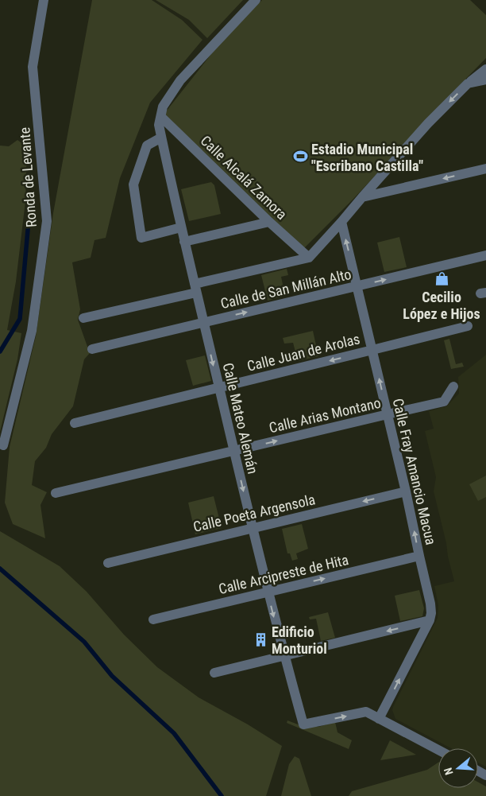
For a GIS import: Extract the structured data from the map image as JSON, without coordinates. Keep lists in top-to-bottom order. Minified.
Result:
{"streets":{"street":["Ronda de Levante","Calle Alcalá Zamora","Calle de San Millán Alto","Calle Juan de Arolas","Calle Arias Montano","Calle Mateo Alemán","Calle Fray Amancio Macua","Calle Poeta Argensola","Calle Arcipreste de Hita"]},"crossings":[["Calle Alcalá Zamora","Calle Mateo Alemán"],["Calle de San Millán Alto","Calle Mateo Alemán"],["Calle de San Millán Alto","Calle Fray Amancio Macua"],["Calle Juan de Arolas","Calle Mateo Alemán"],["Calle Juan de Arolas","Calle Fray Amancio Macua"],["Calle Arias Montano","Calle Mateo Alemán"],["Calle Arias Montano","Calle Fray Amancio Macua"],["Calle Mateo Alemán","Calle Fray Amancio Macua"],["Calle Mateo Alemán","Calle Poeta Argensola"],["Calle Mateo Alemán","Calle Arcipreste de Hita"],["Calle Fray Amancio Macua","Calle Poeta Argensola"],["Calle Fray Amancio Macua","Calle Arcipreste de Hita"]],"one_way":["Calle Juan de Arolas","Calle Arias Montano","Calle Mateo Alemán","Calle Fray Amancio Macua","Calle Poeta Argensola"],"places":{"sports":["Estadio Municipal \"Escribano Castilla\""],"shop":["Cecilio López e Hijos"],"building":["Edificio Monturiol"]},"north":"left"}
